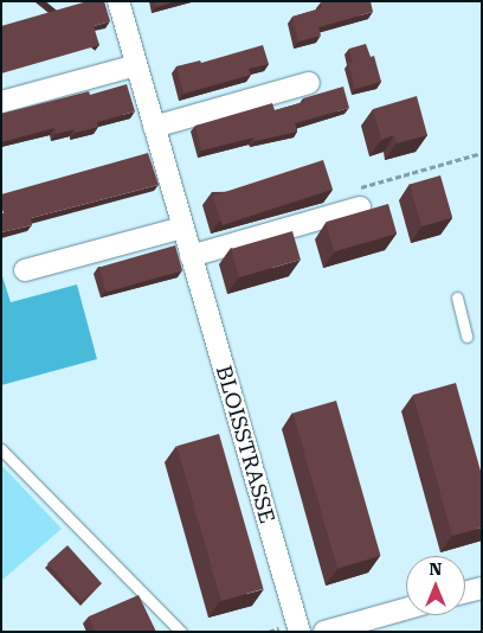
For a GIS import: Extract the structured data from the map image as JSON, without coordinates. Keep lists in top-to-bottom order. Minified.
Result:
{"streets":{"street":["BLOISSTRASSE"]},"north":"top"}
